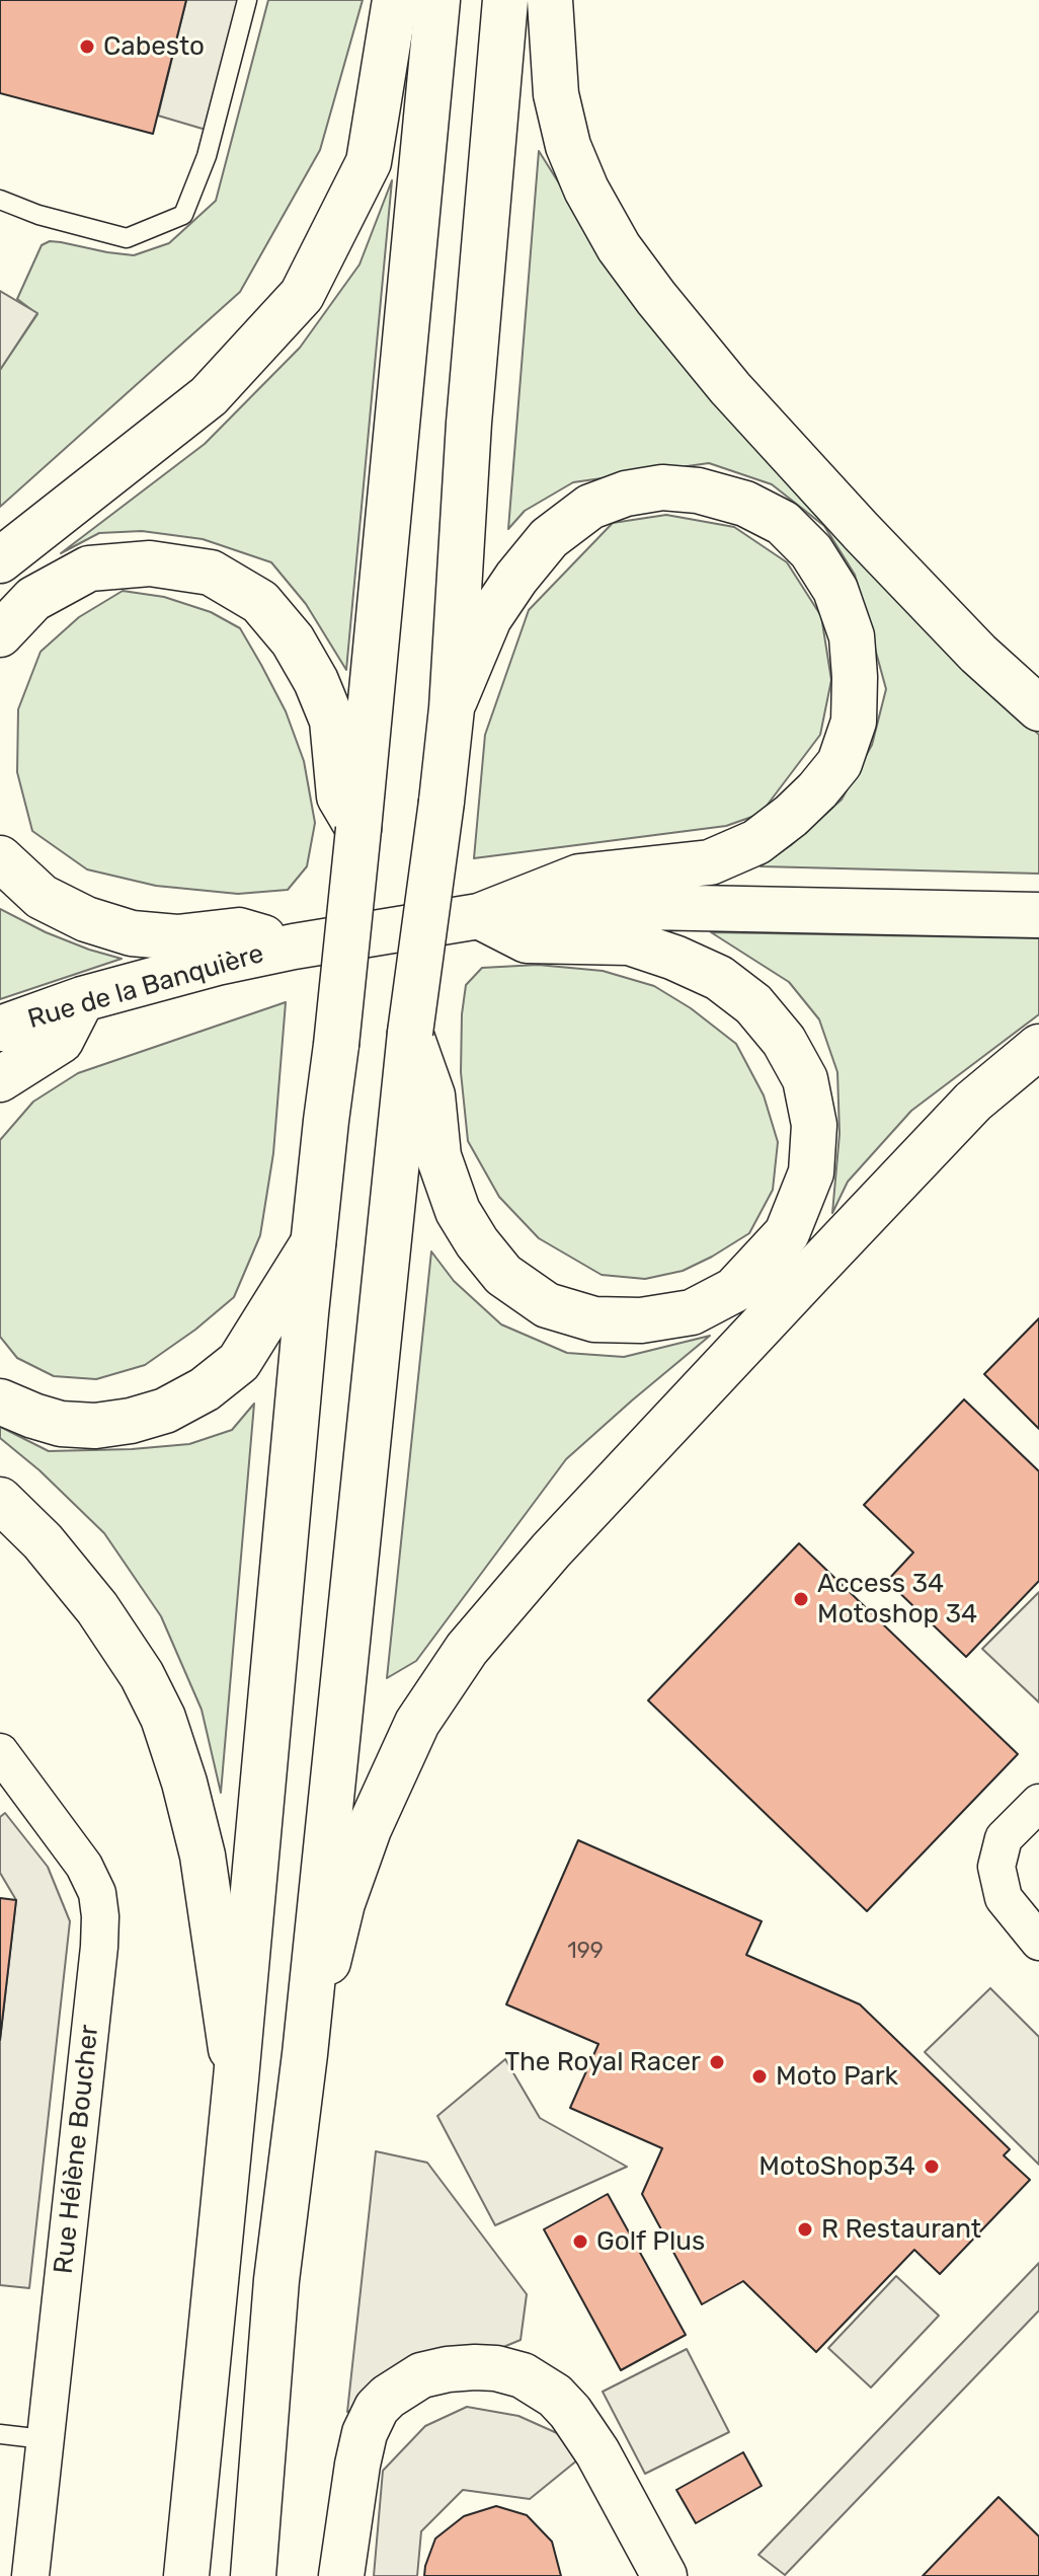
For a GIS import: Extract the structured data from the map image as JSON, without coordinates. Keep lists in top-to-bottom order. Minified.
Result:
{"streets":{"main road":["Rue de la Banquière"],"street":["Rue Hélène Boucher"]},"places":["Cabesto","Access 34 Motoshop 34","The Royal Racer","Moto Park","MotoShop34","R Restaurant","Golf Plus"],"house_numbers":["199"]}
